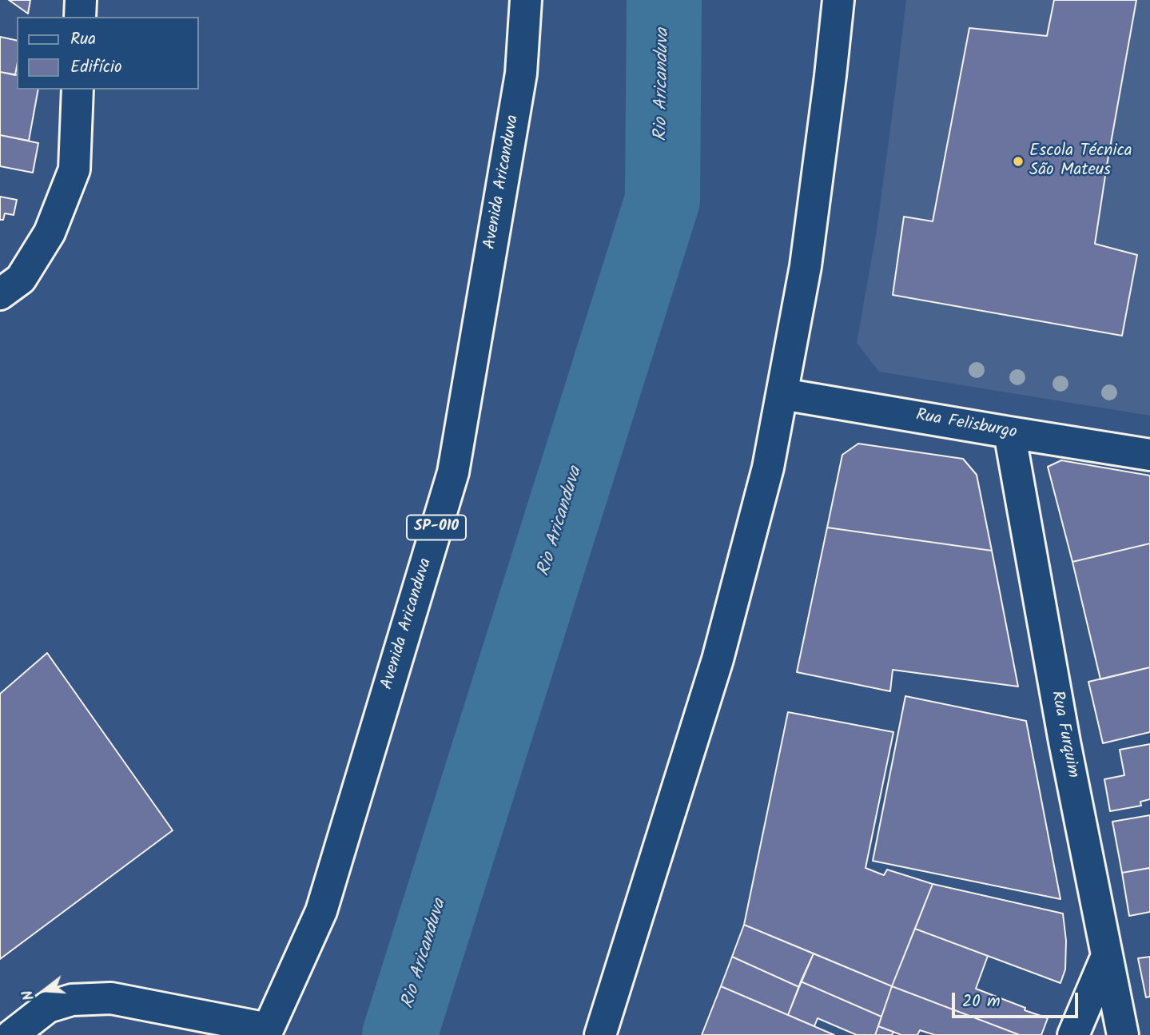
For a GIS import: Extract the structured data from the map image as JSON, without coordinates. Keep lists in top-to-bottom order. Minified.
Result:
{"streets":{"main road":["Avenida Aricanduva","Rua Felisburgo","SP-010","Rua Furquim"]},"crossings":[["Rua Felisburgo","Rua Furquim"]],"water":["Rio Aricanduva"],"places":["Escola Técnica São Mateus"],"legend":["Rua","Edifício"],"scale_bar":"20 m","north":"left"}
